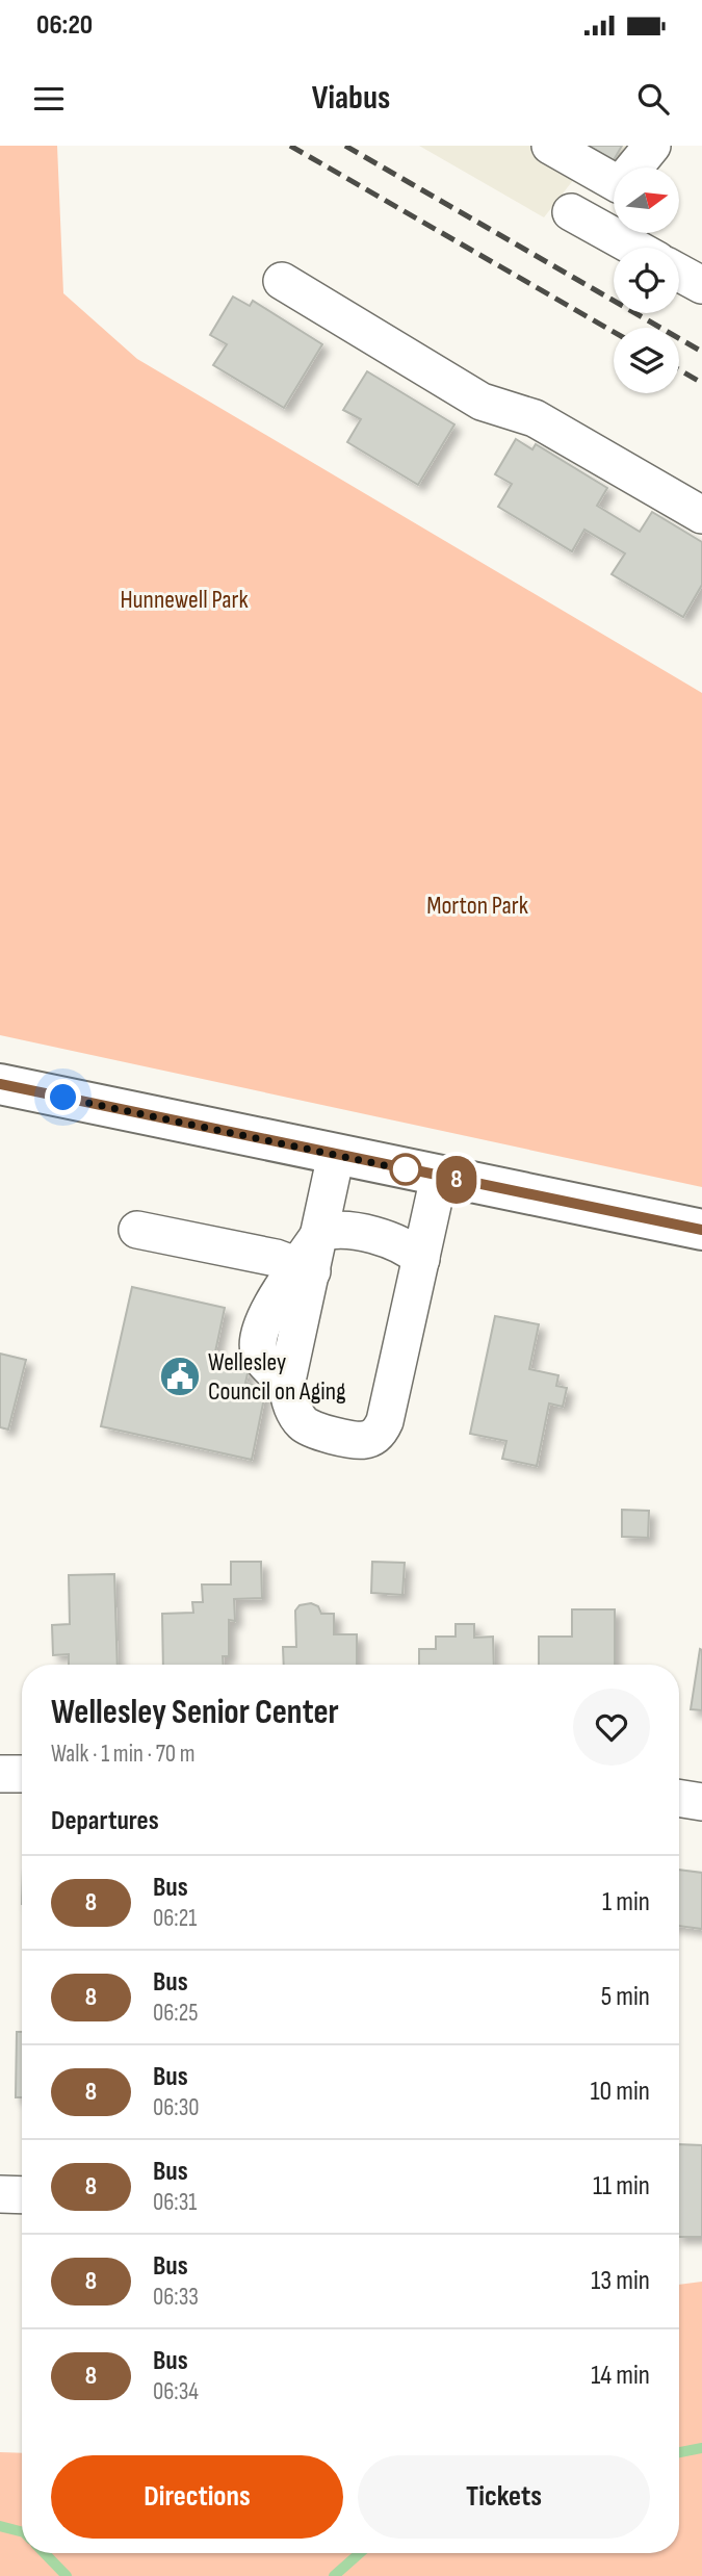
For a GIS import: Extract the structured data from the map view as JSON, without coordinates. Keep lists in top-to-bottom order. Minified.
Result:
{"parks":["Hunnewell Park","Morton Park"],"places":{"public building":["Wellesley Council on Aging"]},"lines":["bus line 8"],"north":"right","page":{"status":"06:20","header":"Viabus","on_map":"8","heading":[["Wellesley Senior Center","Walk · 1 min · 70 m"],"Departures"],"list":[{"mark":"8","name":"Bus","note":"06:21","value":"1 min"},{"mark":"8","name":"Bus","note":"06:25","value":"5 min"},{"mark":"8","name":"Bus","note":"06:30","value":"10 min"},{"mark":"8","name":"Bus","note":"06:31","value":"11 min"},{"mark":"8","name":"Bus","note":"06:33","value":"13 min"},{"mark":"8","name":"Bus","note":"06:34","value":"14 min"}],"buttons":["Directions","Tickets"]}}
